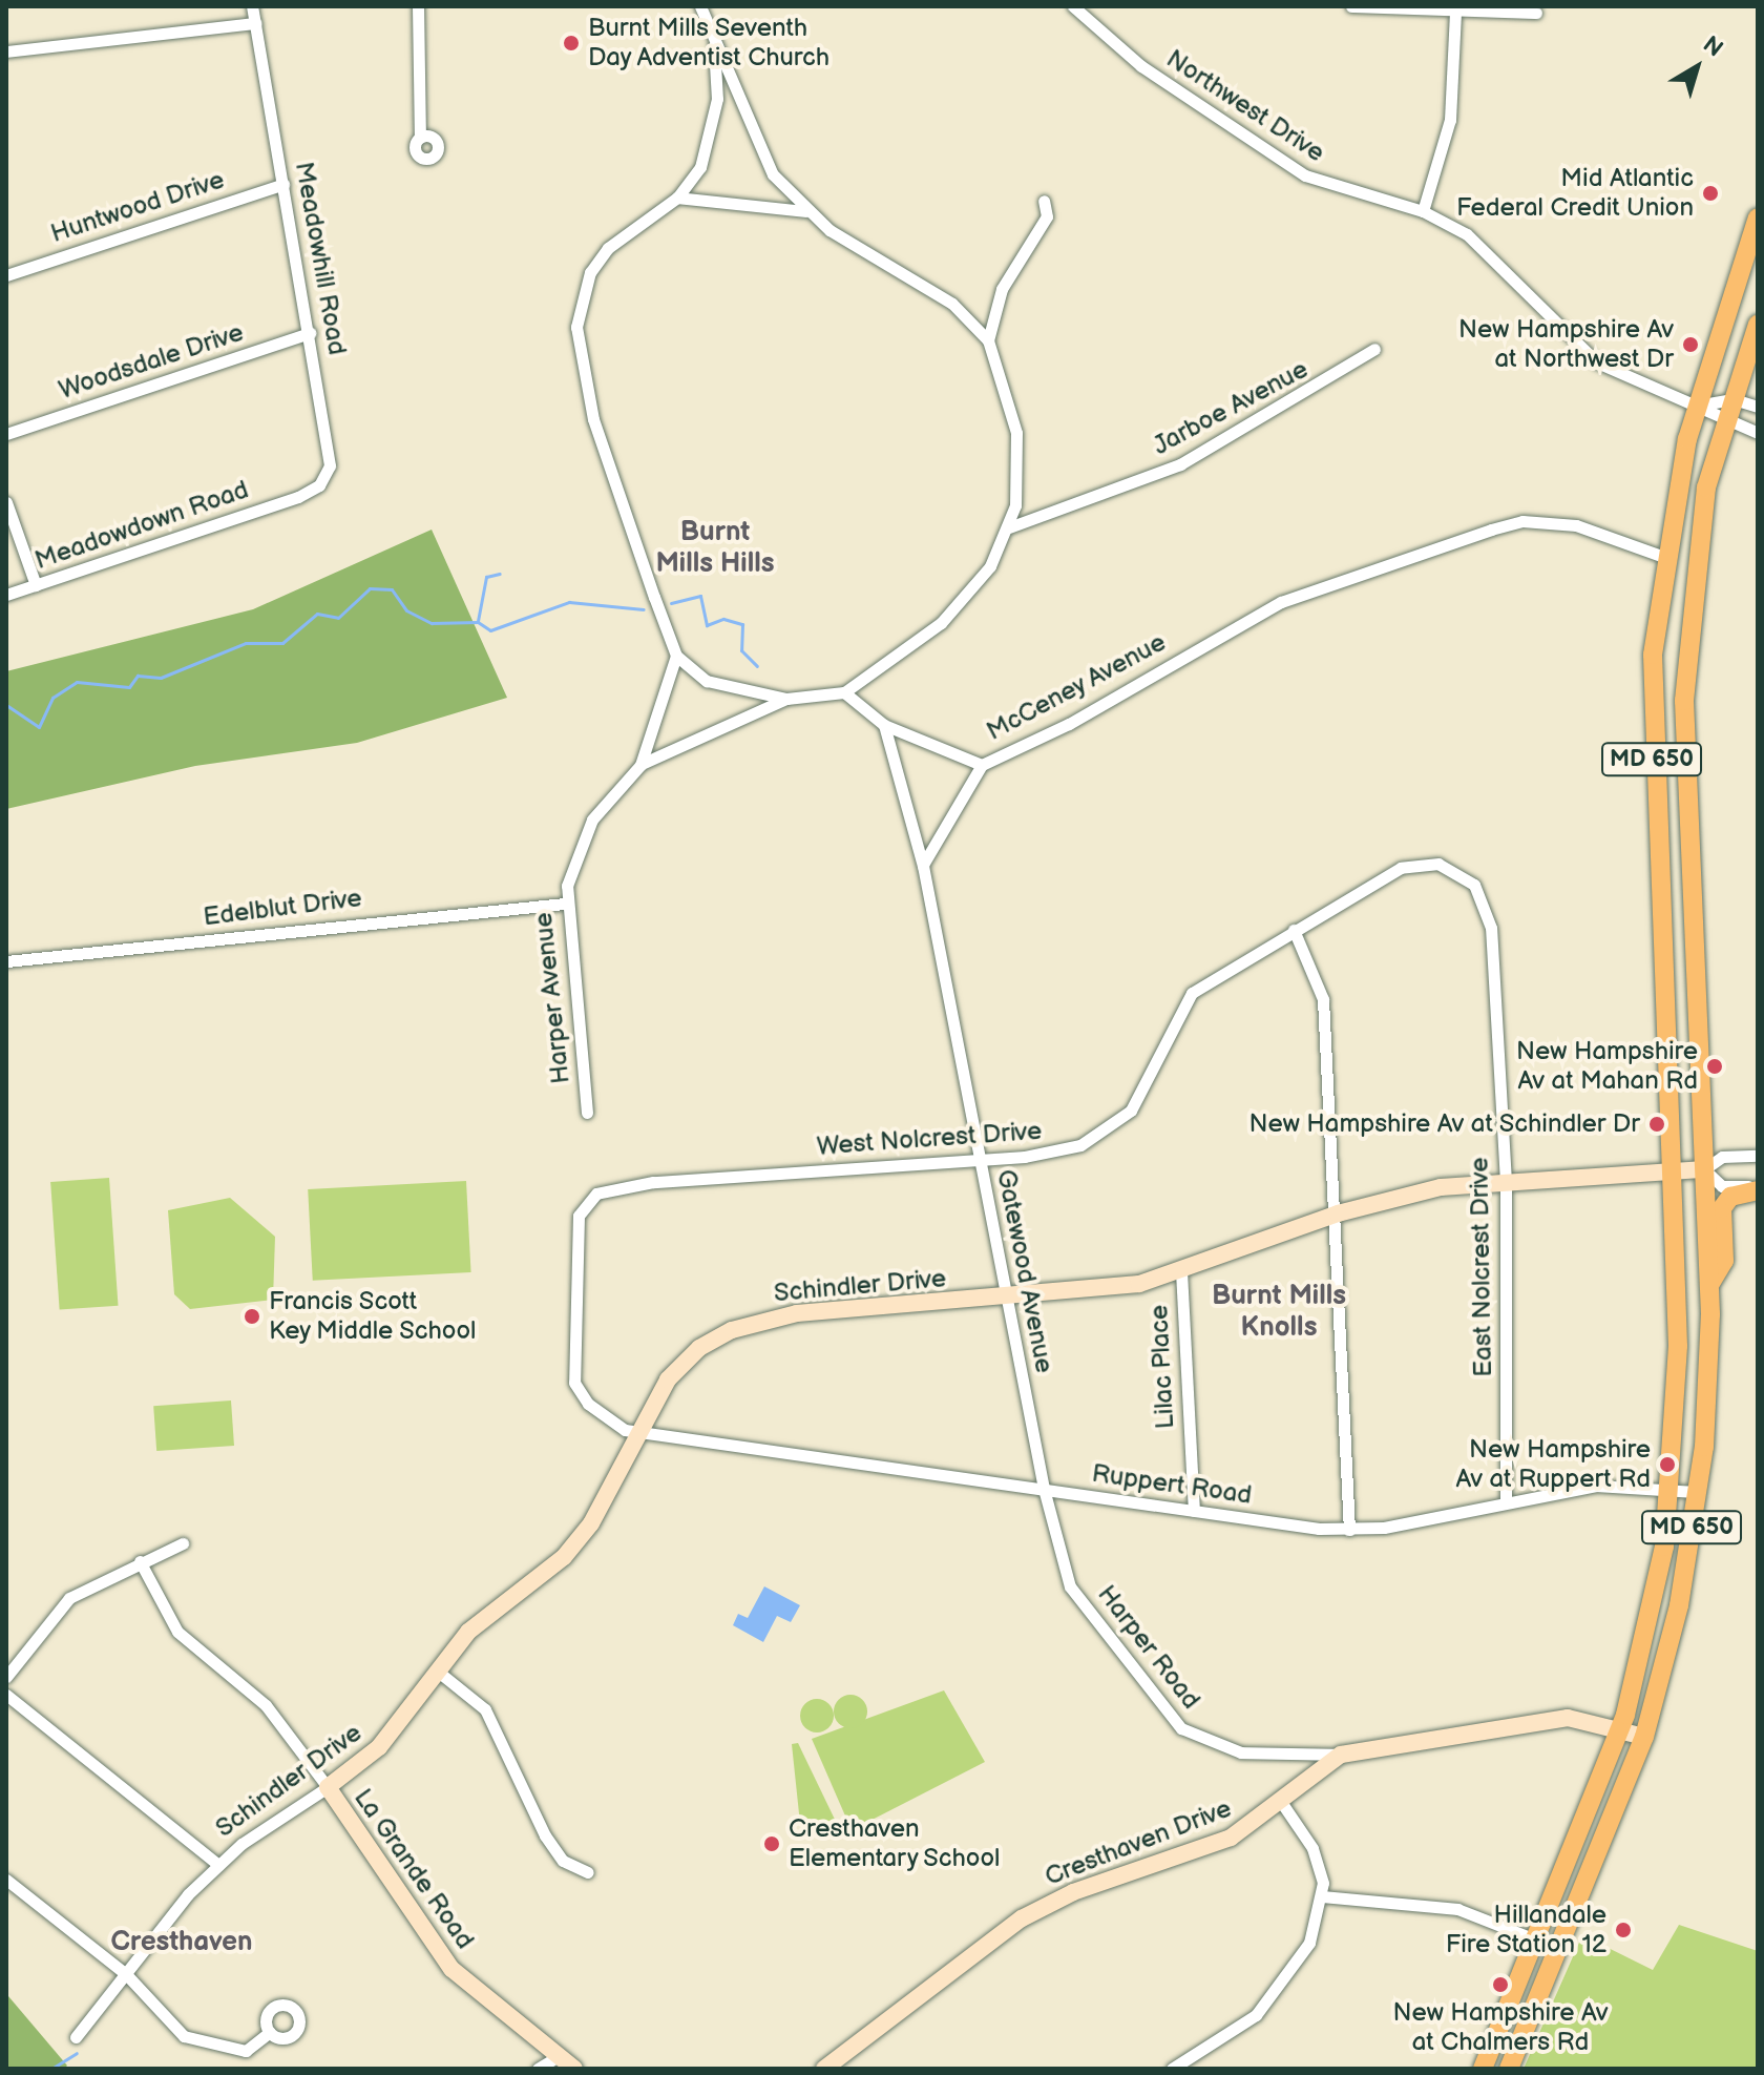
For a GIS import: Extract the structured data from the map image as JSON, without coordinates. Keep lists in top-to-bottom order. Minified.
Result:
{"streets":{"main road":["MD 650"],"street":["Northwest Drive","Huntwood Drive","Meadowhill Road","Woodsdale Drive","Jarboe Avenue","Meadowdown Road","McCeney Avenue","Edelblut Drive","Harper Avenue","West Nolcrest Drive","East Nolcrest Drive","Gatewood Avenue","Schindler Drive","Lilac Place","Ruppert Road","Harper Road","Cresthaven Drive","La Grande Road"]},"crossings":[["Northwest Drive","MD 650"],["Huntwood Drive","Meadowhill Road"],["Meadowhill Road","Woodsdale Drive"],["Meadowhill Road","Meadowdown Road"],["McCeney Avenue","MD 650"],["McCeney Avenue","Gatewood Avenue"],["MD 650","Schindler Drive"],["MD 650","Ruppert Road"],["MD 650","Cresthaven Drive"],["Edelblut Drive","Harper Avenue"],["West Nolcrest Drive","East Nolcrest Drive"],["West Nolcrest Drive","Gatewood Avenue"],["West Nolcrest Drive","Schindler Drive"],["West Nolcrest Drive","Ruppert Road"],["East Nolcrest Drive","Schindler Drive"],["East Nolcrest Drive","Ruppert Road"],["Gatewood Avenue","Schindler Drive"],["Gatewood Avenue","Ruppert Road"],["Gatewood Avenue","Harper Road"],["Schindler Drive","Lilac Place"],["Schindler Drive","Ruppert Road"],["Schindler Drive","La Grande Road"],["Lilac Place","Ruppert Road"],["Ruppert Road","Harper Road"],["Harper Road","Cresthaven Drive"]],"districts":["Burnt Mills Hills","Burnt Mills Knolls","Cresthaven"],"places":["Burnt Mills Seventh Day Adventist Church","Mid Atlantic Federal Credit Union","New Hampshire Av at Northwest Dr","New Hampshire Av at Mahan Rd","New Hampshire Av at Schindler Dr","Francis Scott Key Middle School","New Hampshire Av at Ruppert Rd","Cresthaven Elementary School","Hillandale Fire Station 12","New Hampshire Av at Chalmers Rd"],"north":"top right"}
